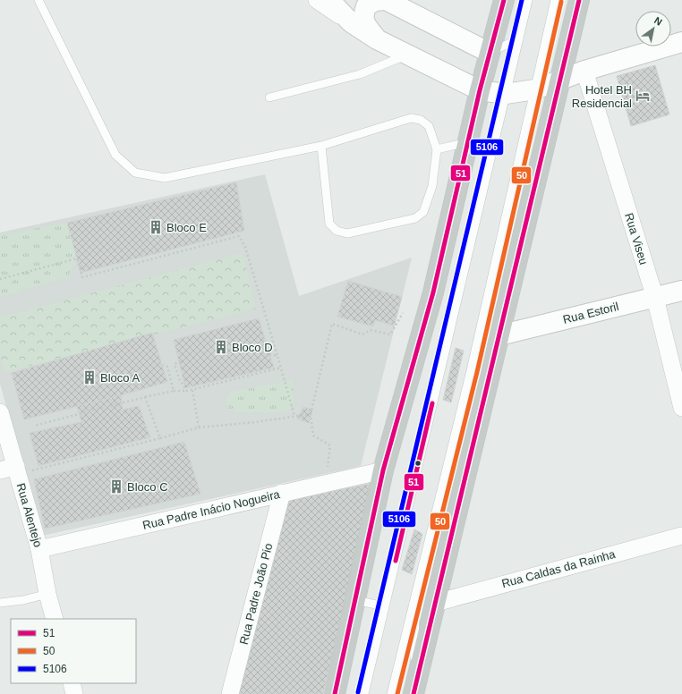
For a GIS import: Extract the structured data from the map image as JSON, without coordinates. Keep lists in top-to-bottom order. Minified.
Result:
{"streets":{"street":["Rua Viseu","Rua Estoril","Rua Padre Inácio Nogueira","Rua Alentejo","Rua Caldas da Rainha","Rua Padre João Pio"]},"crossings":[["Rua Viseu","Rua Estoril"],["Rua Padre Inácio Nogueira","Rua Alentejo"],["Rua Padre Inácio Nogueira","Rua Padre João Pio"]],"places":{"hotel":["Hotel BH Residencial"],"building":["Bloco E","Bloco D","Bloco A","Bloco C"]},"lines":["transit line 51","transit line 5106","transit line 50"],"legend":["51","50","5106"],"north":"top right"}
